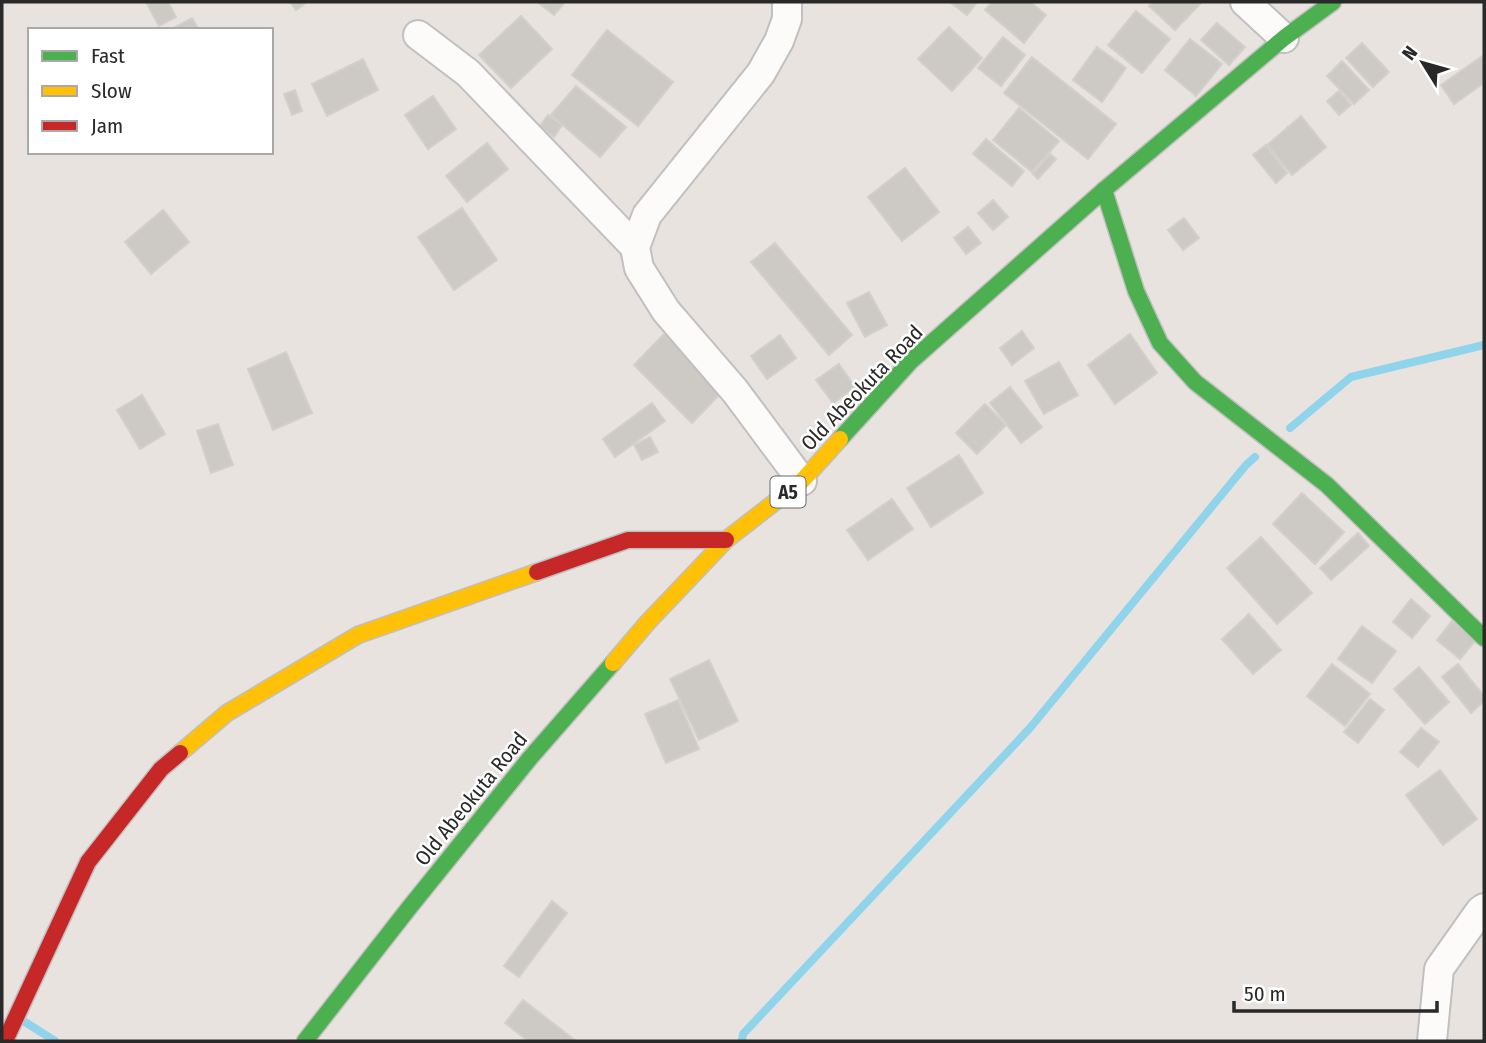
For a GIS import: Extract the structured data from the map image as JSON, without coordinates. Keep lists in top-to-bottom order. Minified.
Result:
{"streets":{"main road":["Old Abeokuta Road","A5"]},"legend":["Fast","Slow","Jam"],"scale_bar":"50 m","north":"top left"}
